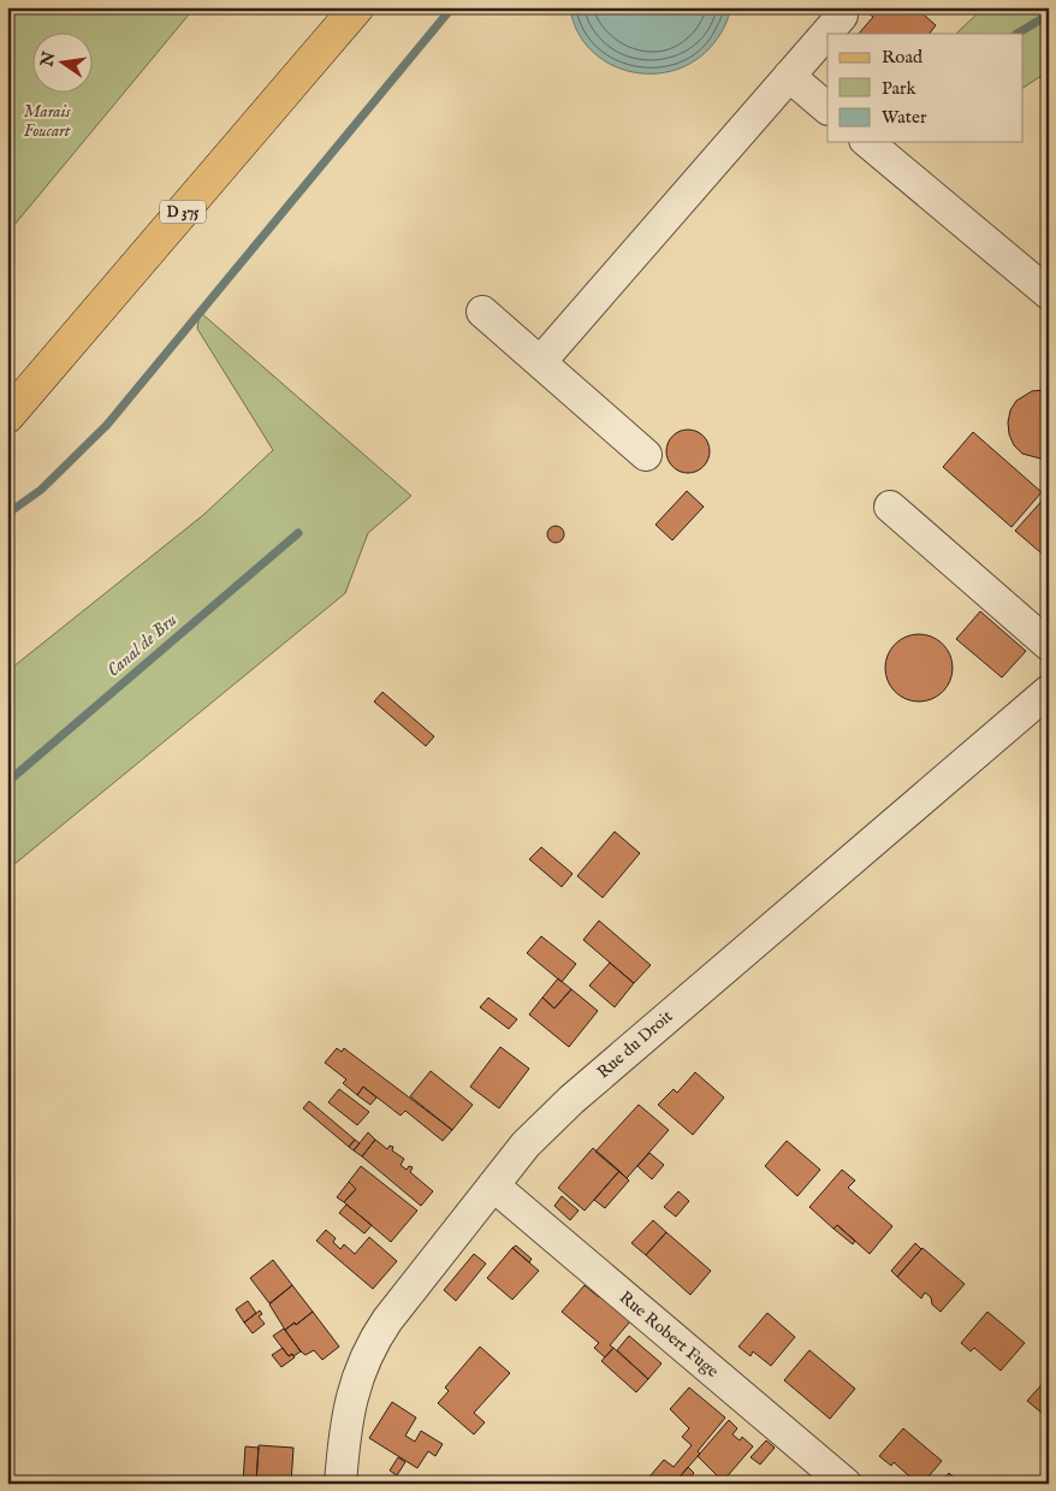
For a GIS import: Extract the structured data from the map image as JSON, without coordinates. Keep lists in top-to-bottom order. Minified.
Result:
{"streets":{"main road":["D 375"],"street":["Rue du Droit","Rue Robert Fuge"]},"crossings":[["Rue du Droit","Rue Robert Fuge"]],"water":["Canal de Bru"],"parks":["Marais Foucart"],"legend":["Road","Park","Water"],"north":"left"}
